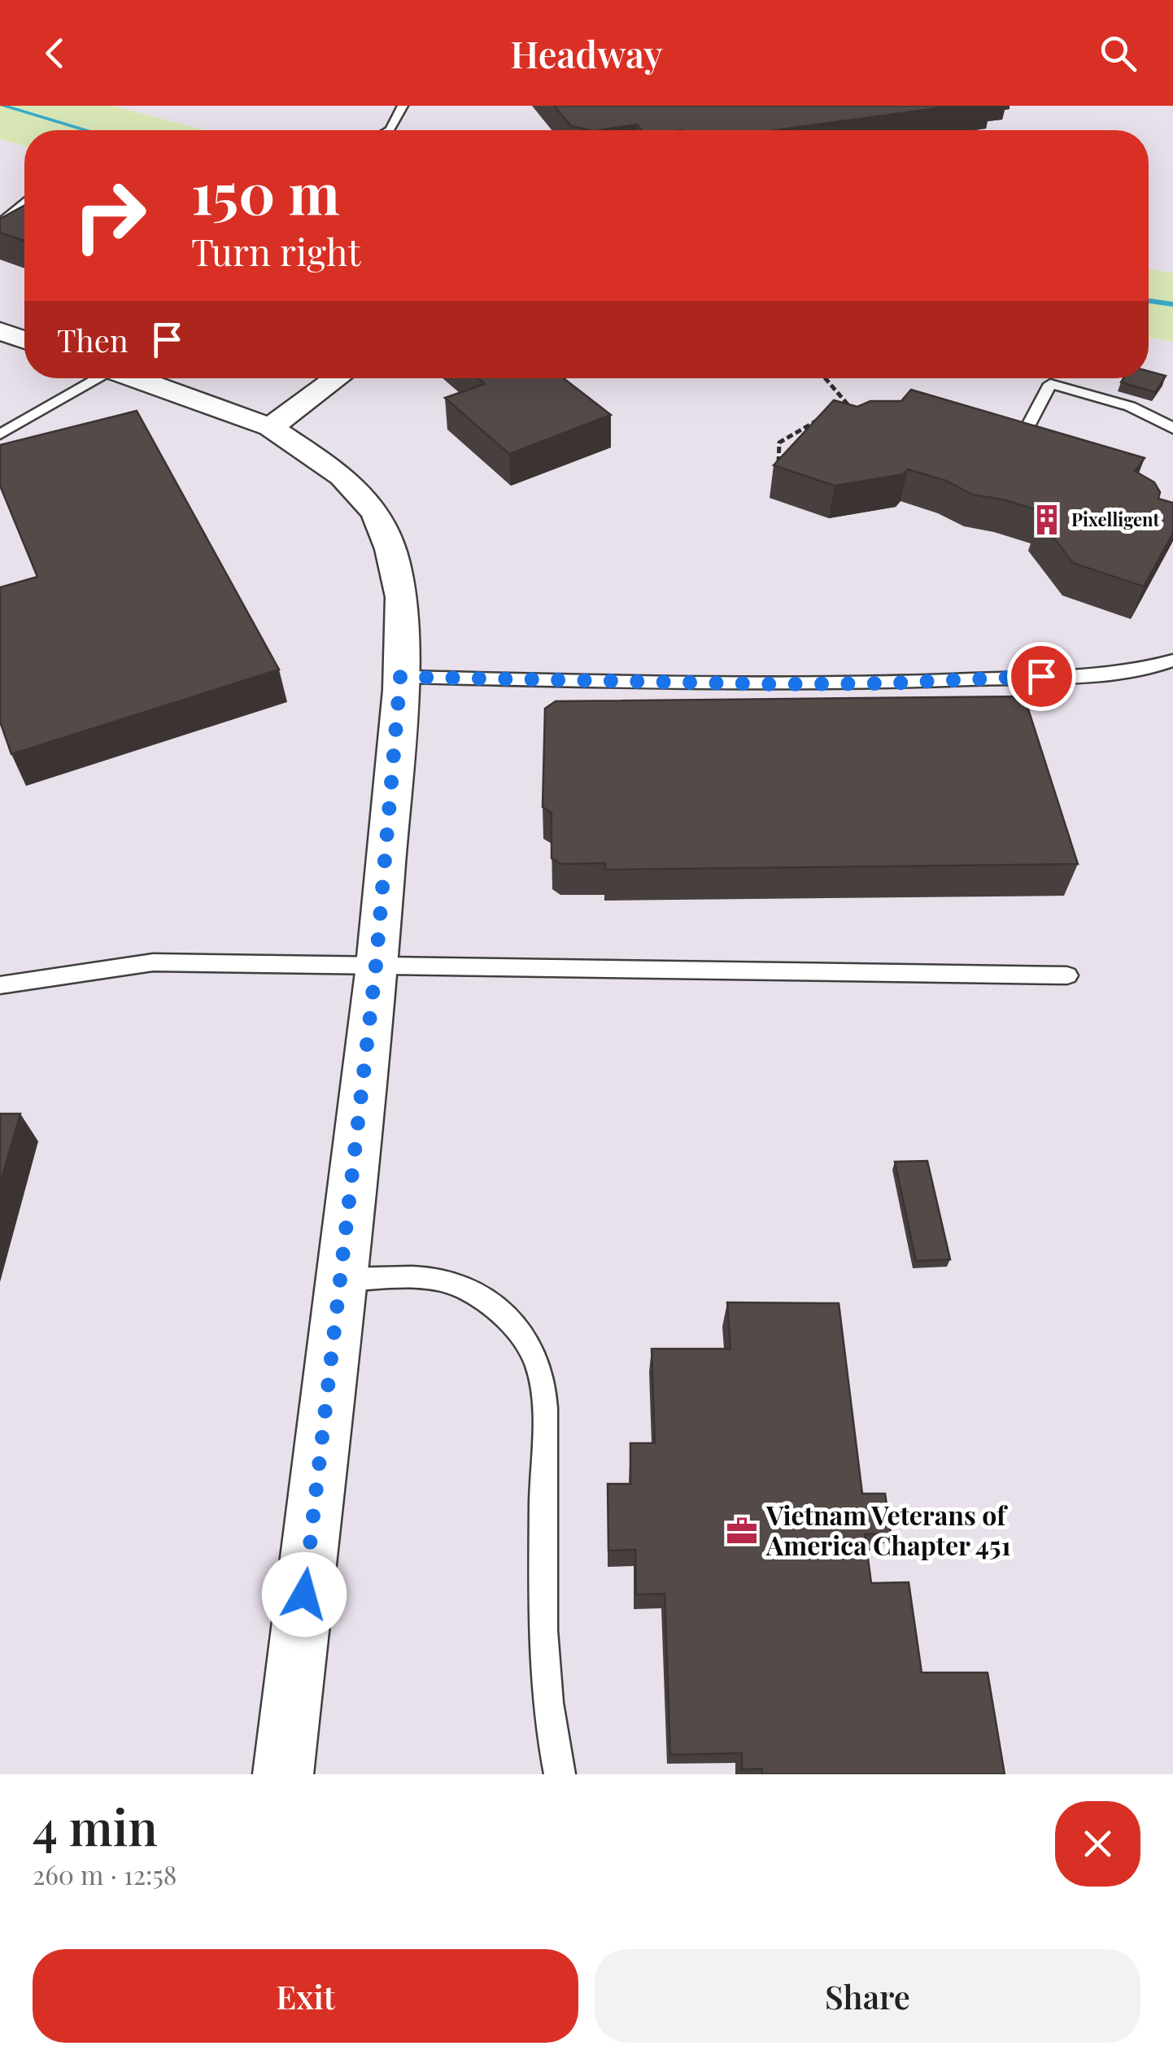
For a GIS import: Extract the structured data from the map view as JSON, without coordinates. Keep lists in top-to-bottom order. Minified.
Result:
{"places":{"building":["Pixelligent"],"office":["Vietnam Veterans of America Chapter 451"]},"page":{"header":"Headway","turn":["150 m","Turn right"],"then":"Then","heading":["4 min","260 m · 12:58"],"buttons":["Exit","Share"]}}
